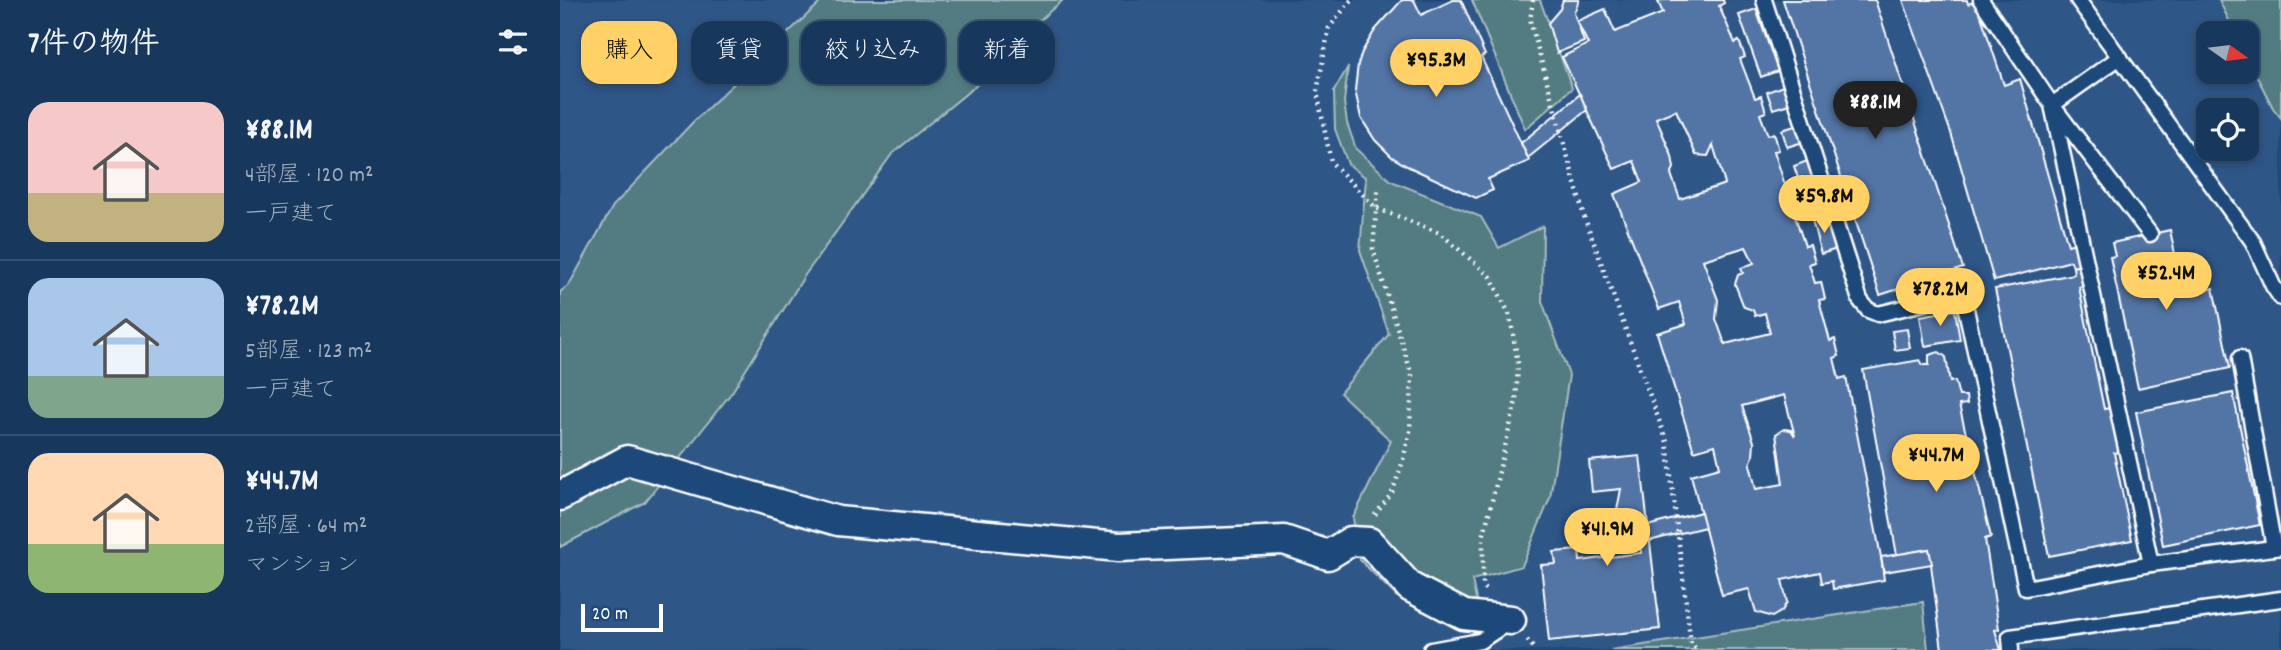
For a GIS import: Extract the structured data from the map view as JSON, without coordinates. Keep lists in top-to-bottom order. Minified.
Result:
{"scale_bar":"20 m","north":"right","page":{"heading":"7件の物件","chip":["購入","賃貸","絞り込み","新着"],"price":["¥95.3M","¥88.1M","¥59.8M","¥52.4M","¥78.2M","¥44.7M","¥41.9M"],"list":[{"name":"¥88.1M","note":"4部屋 · 120 m² · 一戸建て"},{"name":"¥78.2M","note":"5部屋 · 123 m² · 一戸建て"},{"name":"¥44.7M","note":"2部屋 · 64 m² · マンション"}],"scale":"20 m"}}
